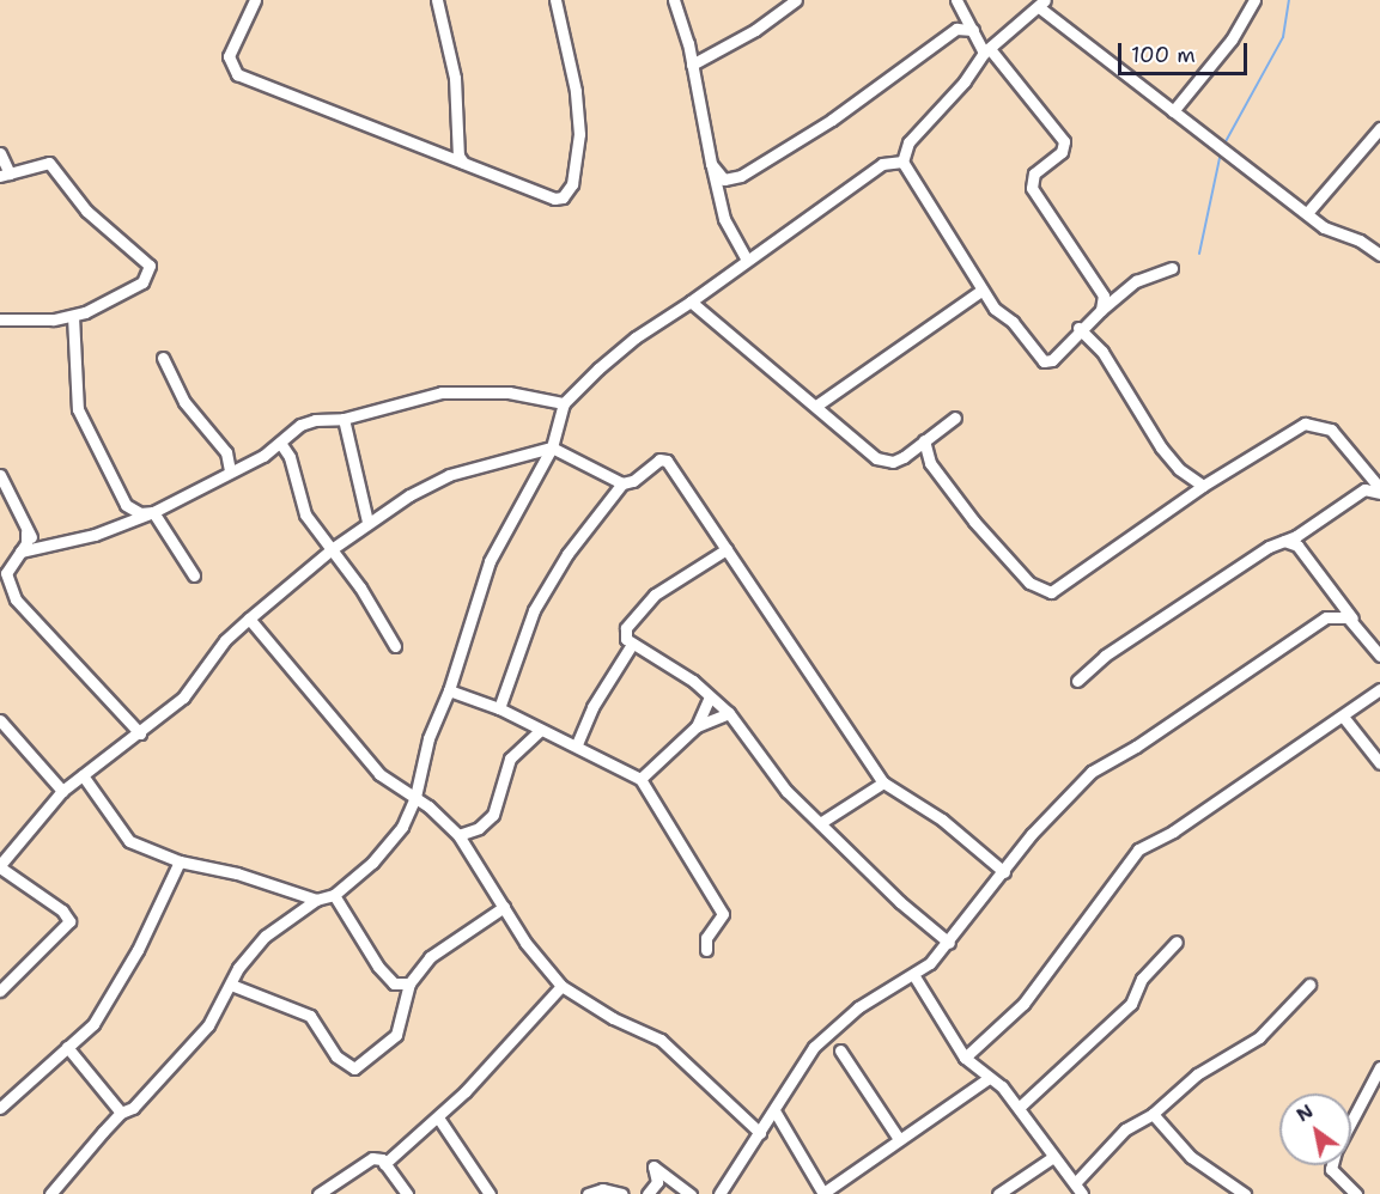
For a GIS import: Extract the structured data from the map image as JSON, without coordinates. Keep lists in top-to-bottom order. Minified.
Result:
{"scale_bar":"100 m","north":"top left"}
